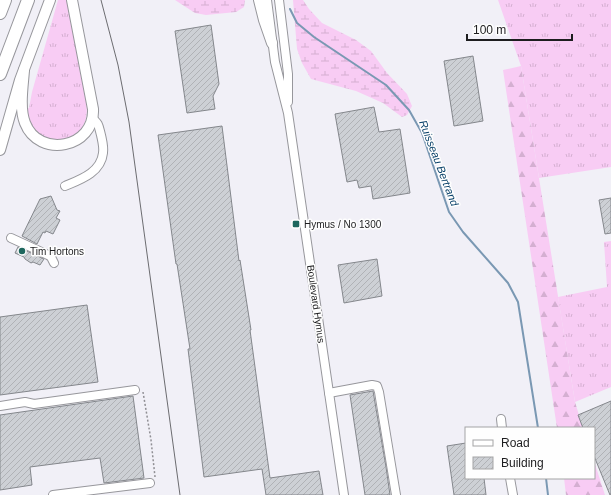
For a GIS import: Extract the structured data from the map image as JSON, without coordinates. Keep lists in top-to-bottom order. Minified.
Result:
{"streets":{"street":["Boulevard Hymus"]},"water":["Ruisseau Bertrand"],"places":{"transit":["Hymus / No 1300"],"other":["Tim Hortons"]},"legend":["Road","Building"],"scale_bar":"100 m"}
